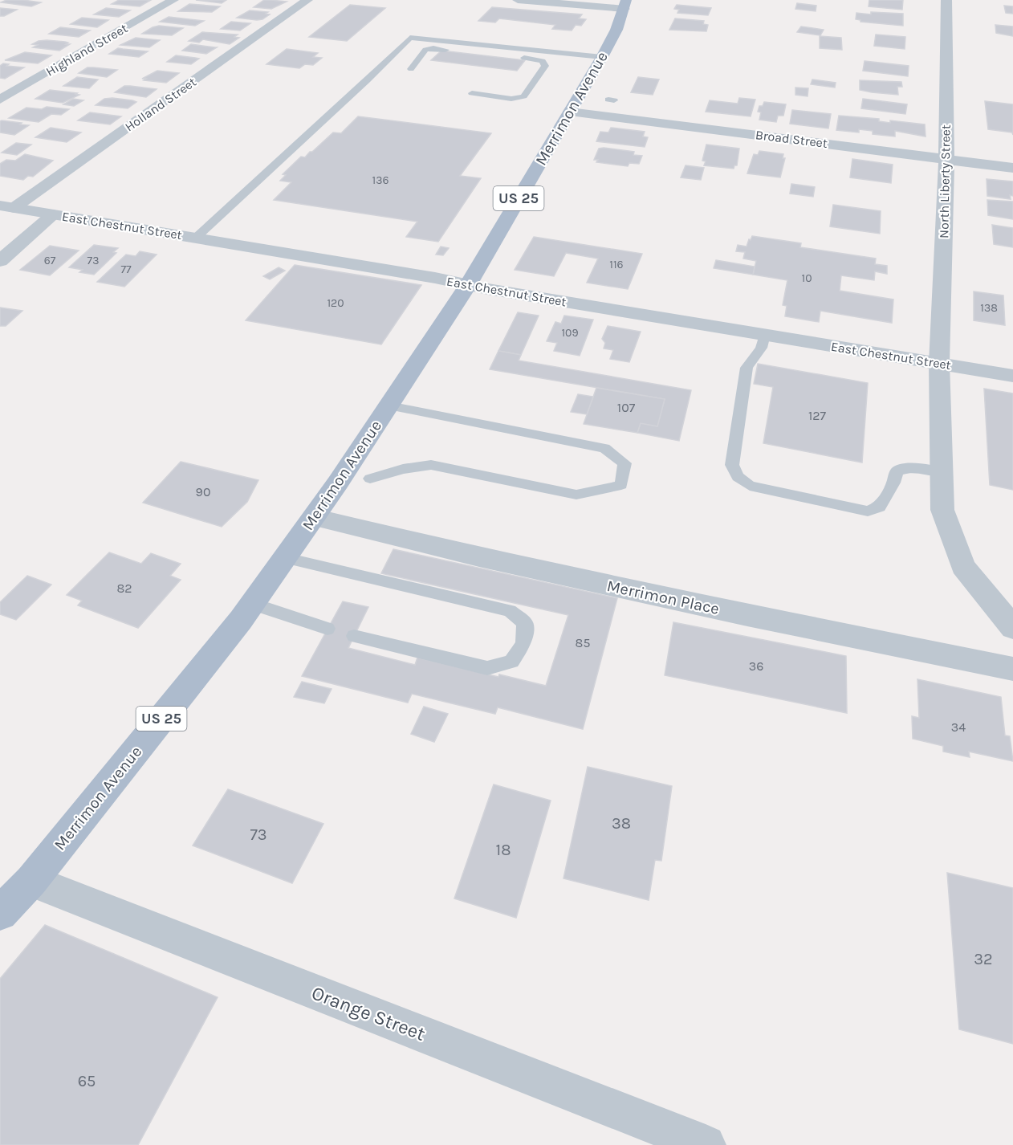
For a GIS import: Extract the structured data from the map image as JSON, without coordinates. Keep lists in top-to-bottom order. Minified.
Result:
{"streets":{"main road":["Merrimon Avenue","US 25"],"street":["Highland Street","Holland Street","Broad Street","North Liberty Street","East Chestnut Street","Merrimon Place","Orange Street"]},"crossings":[["Holland Street","East Chestnut Street"],["Merrimon Avenue","Broad Street"],["Merrimon Avenue","East Chestnut Street"],["Merrimon Avenue","Merrimon Place"],["Merrimon Avenue","Orange Street"],["Broad Street","North Liberty Street"],["North Liberty Street","East Chestnut Street"]],"house_numbers":["136","67","73","116","77","10","120","138","109","107","127","90","82","85","36","34","38","73","18","32","65"]}
